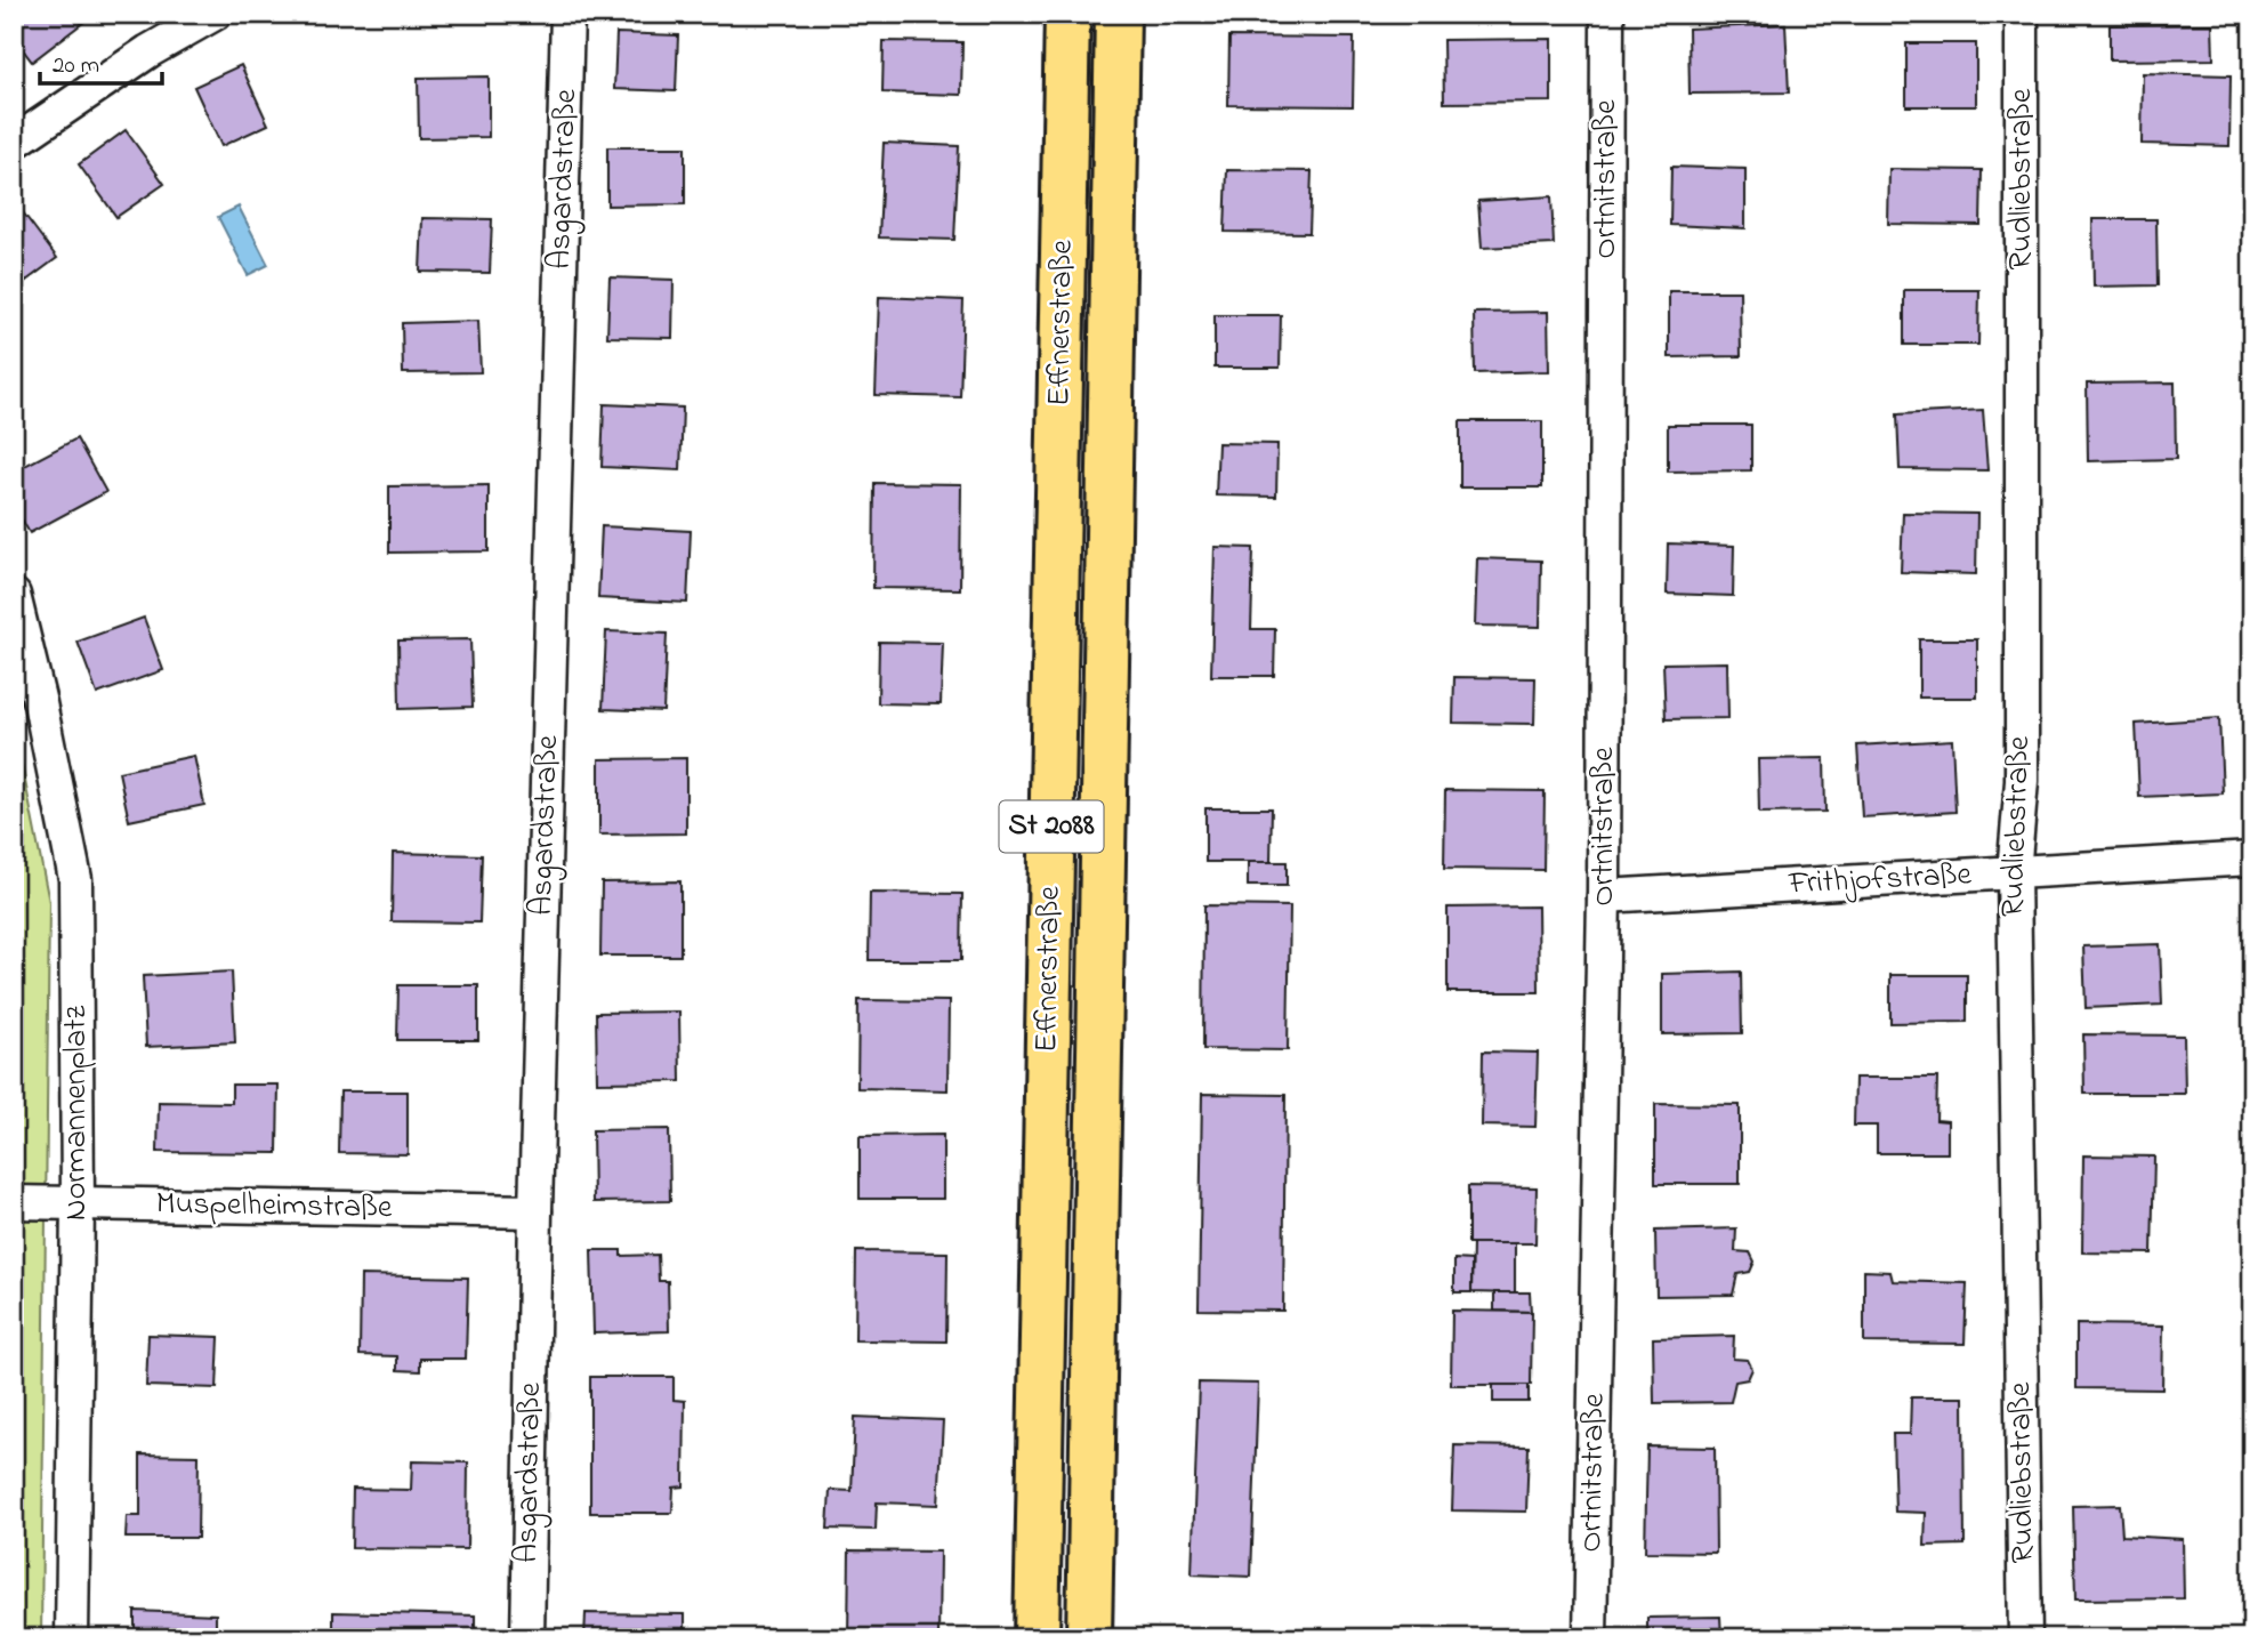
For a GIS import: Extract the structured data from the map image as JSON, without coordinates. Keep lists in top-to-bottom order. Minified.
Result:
{"streets":{"main road":["Effnerstraße","St 2088"],"street":["Asgardstraße","Ortnitstraße","Rudliebstraße","Frithjofstraße","Normannenplatz","Muspelheimstraße"]},"crossings":[["Asgardstraße","Muspelheimstraße"],["Ortnitstraße","Frithjofstraße"],["Rudliebstraße","Frithjofstraße"],["Normannenplatz","Muspelheimstraße"]],"scale_bar":"20 m"}
